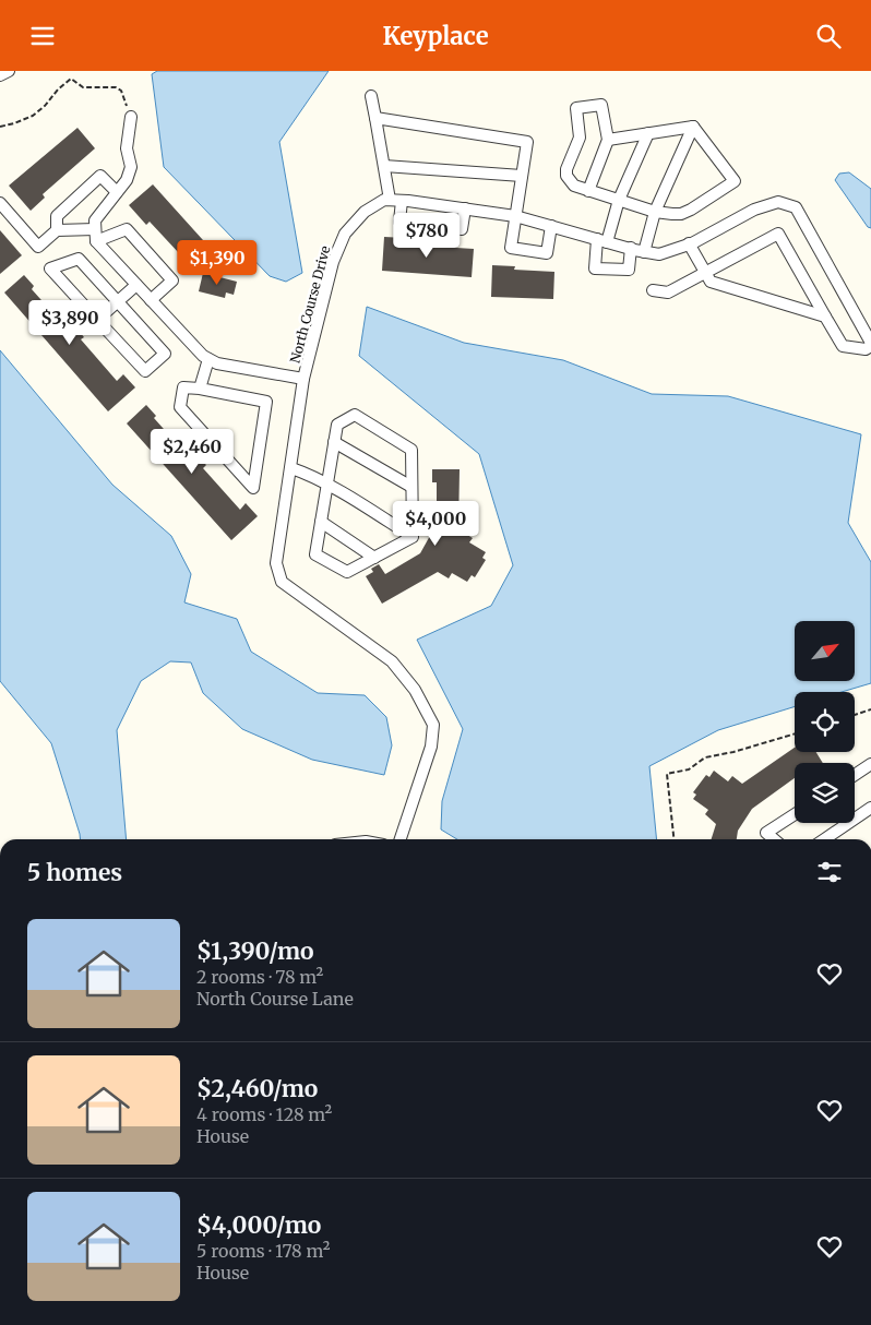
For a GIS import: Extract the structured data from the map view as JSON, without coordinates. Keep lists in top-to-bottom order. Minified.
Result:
{"streets":{"street":["North Course Drive"]},"north":"top right","page":{"header":"Keyplace","price":["$780","$1,390","$3,890","$2,460","$4,000"],"heading":"5 homes","list":[{"name":"$1,390/mo","note":"2 rooms · 78 m² · North Course Lane"},{"name":"$2,460/mo","note":"4 rooms · 128 m² · House"},{"name":"$4,000/mo","note":"5 rooms · 178 m² · House"}]}}
